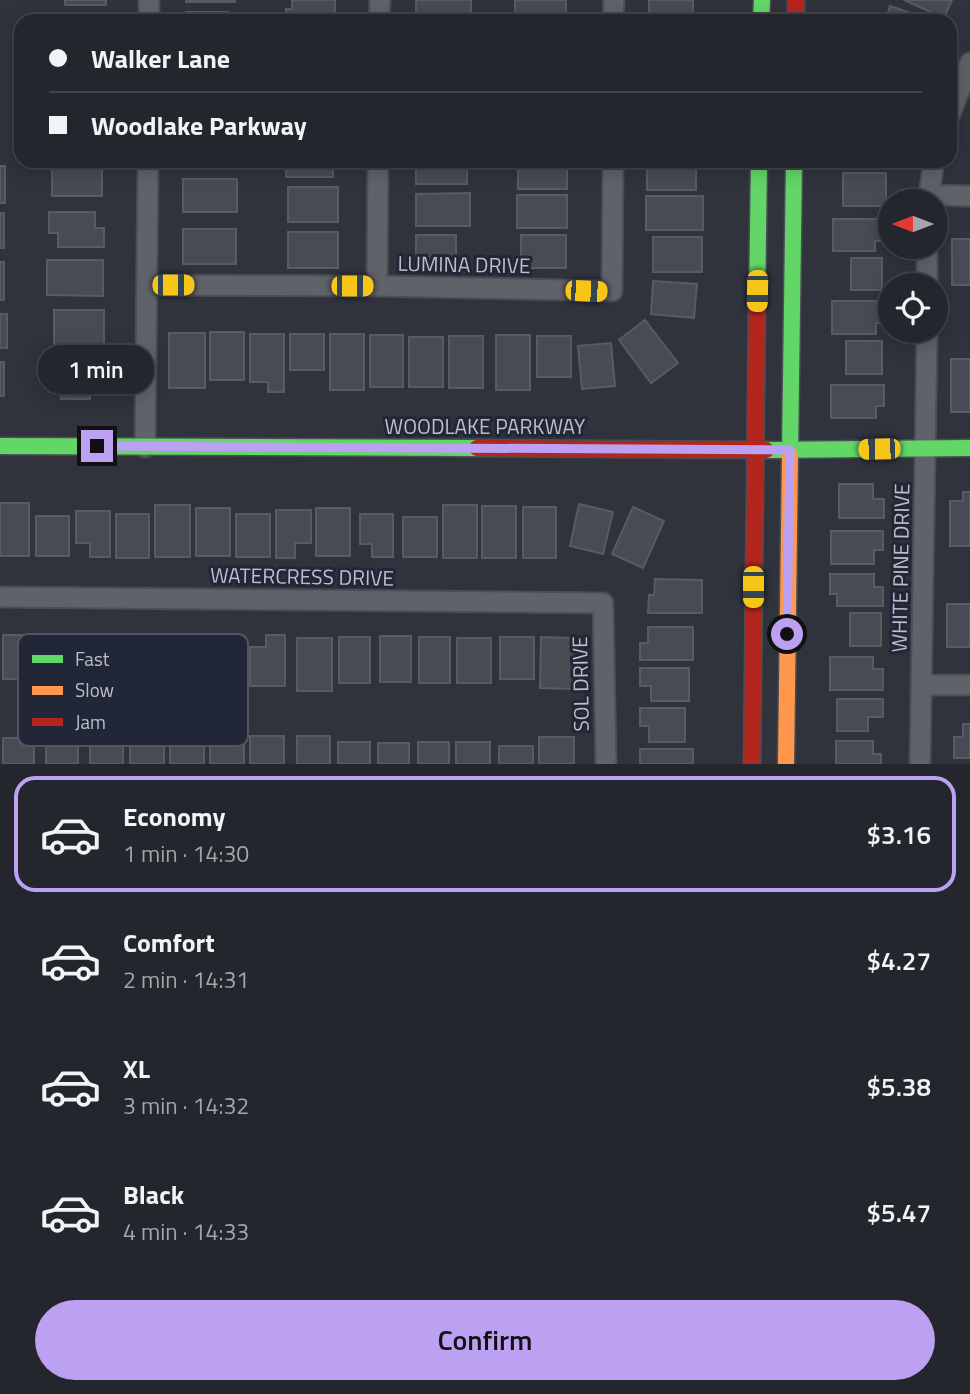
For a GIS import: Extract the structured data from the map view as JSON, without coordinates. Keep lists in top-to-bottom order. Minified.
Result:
{"streets":{"street":["LUMINA DRIVE","WOODLAKE PARKWAY","WHITE PINE DRIVE","WATERCRESS DRIVE","SOL DRIVE"]},"crossings":[["WOODLAKE PARKWAY","WHITE PINE DRIVE"],["WATERCRESS DRIVE","SOL DRIVE"]],"legend":["Fast","Slow","Jam"],"north":"left","page":{"banner":["Walker Lane","Woodlake Parkway"],"bubble":"1 min","list":[{"name":"Economy","note":"1 min · 14:30","value":"$3.16"},{"name":"Comfort","note":"2 min · 14:31","value":"$4.27"},{"name":"XL","note":"3 min · 14:32","value":"$5.38"},{"name":"Black","note":"4 min · 14:33","value":"$5.47"}],"buttons":"Confirm"}}
